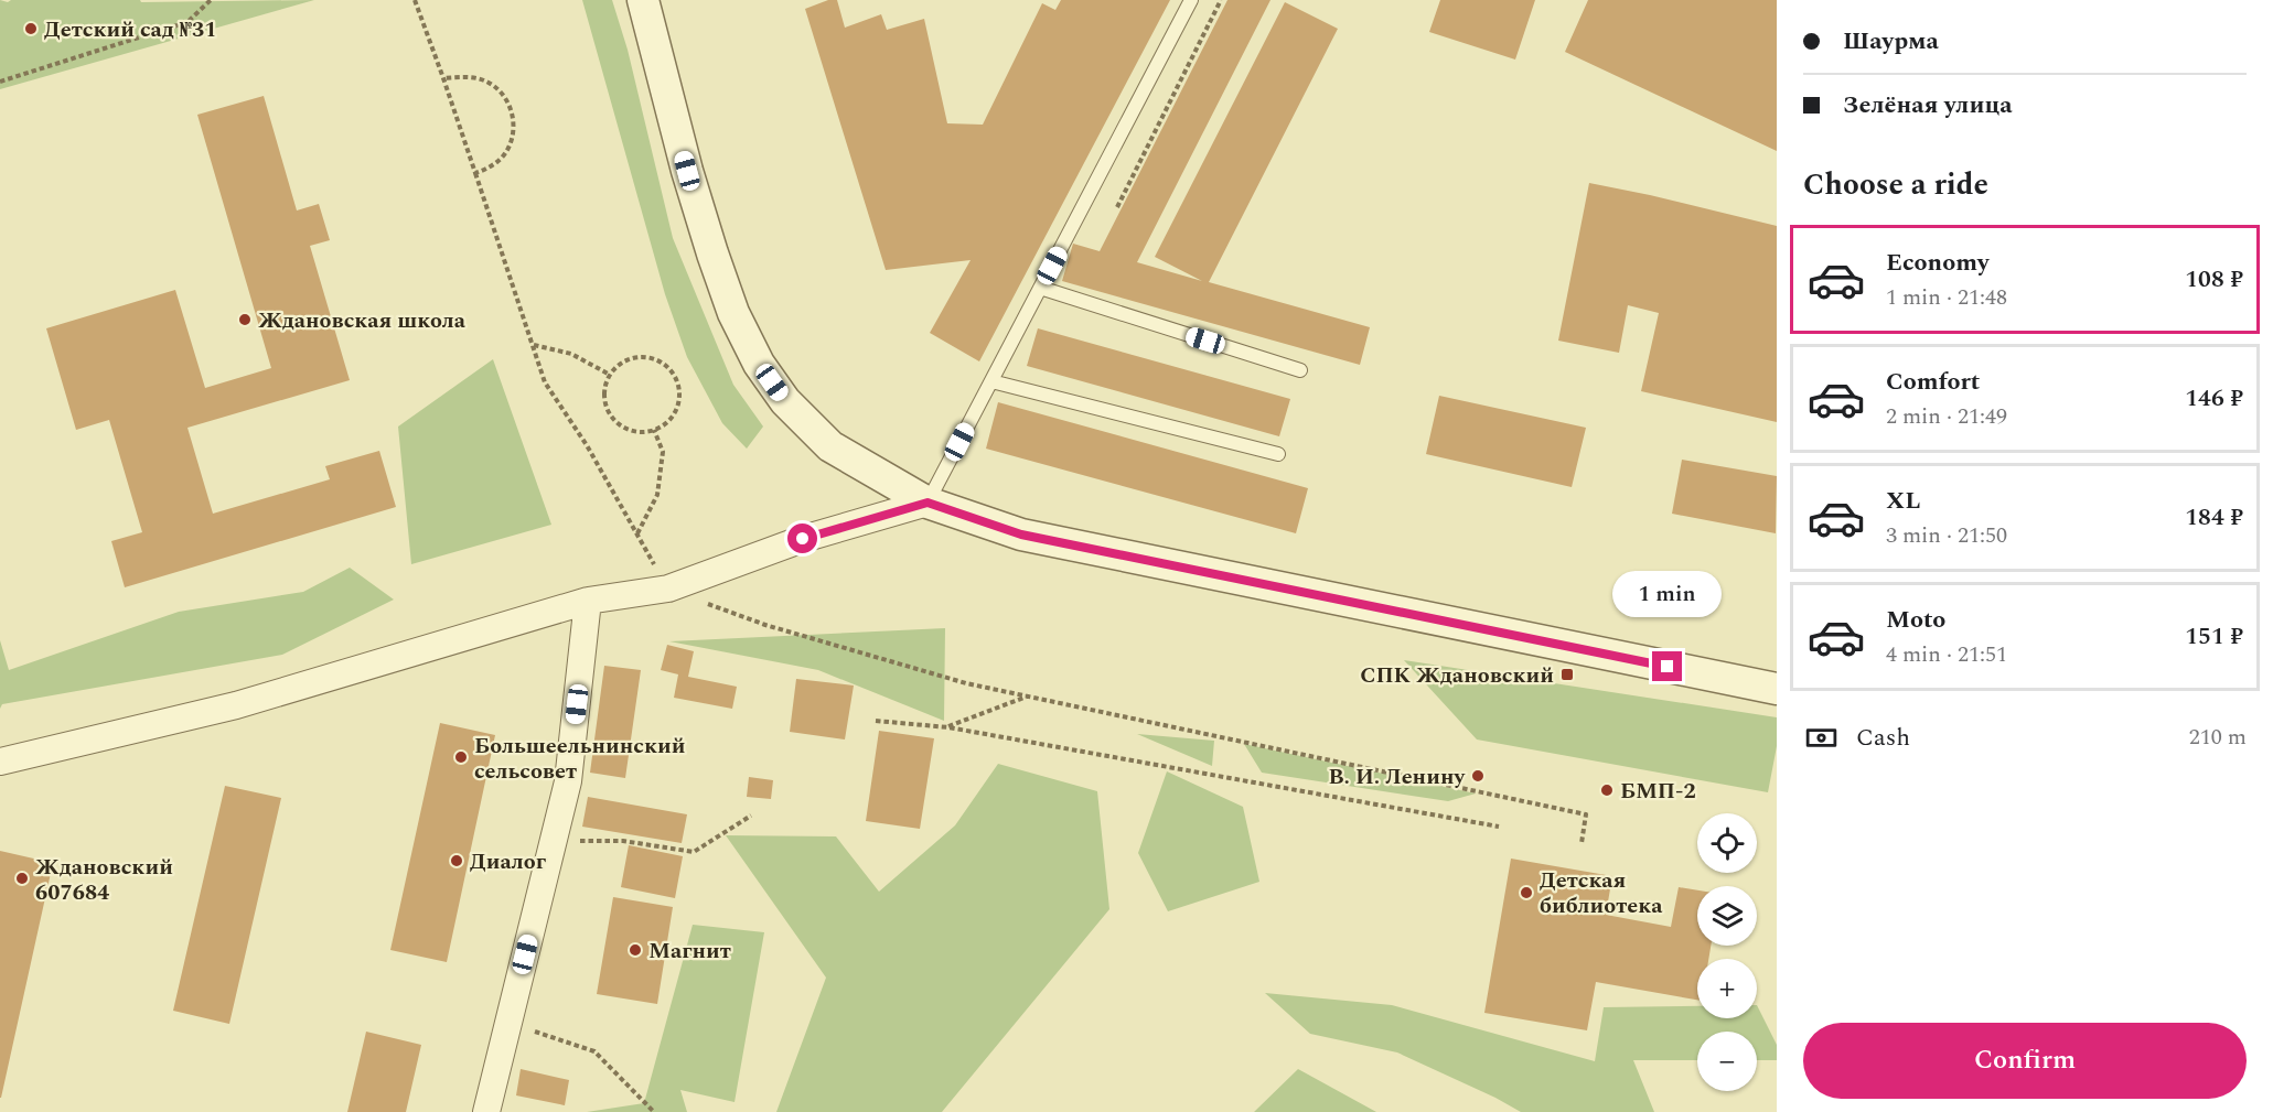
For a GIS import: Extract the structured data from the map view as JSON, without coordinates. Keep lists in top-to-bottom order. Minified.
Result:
{"places":{"other":["Детский сад №31","Ждановская школа","Большеельнинский сельсовет","В. И. Ленину","БМП-2","Диалог","Ждановский 607684","Детская библиотека","Магнит"],"transit":["СПК Ждановский"]},"page":{"banner":["Шаурма","Зелёная улица"],"heading":"Choose a ride","list":[{"name":"Economy","note":"1 min · 21:48","value":"108 ₽"},{"name":"Comfort","note":"2 min · 21:49","value":"146 ₽"},{"name":"XL","note":"3 min · 21:50","value":"184 ₽"},{"name":"Moto","note":"4 min · 21:51","value":"151 ₽"}],"bubble":"1 min","pay":["Cash","210 m"],"map_buttons":["+","−"],"buttons":"Confirm"}}
